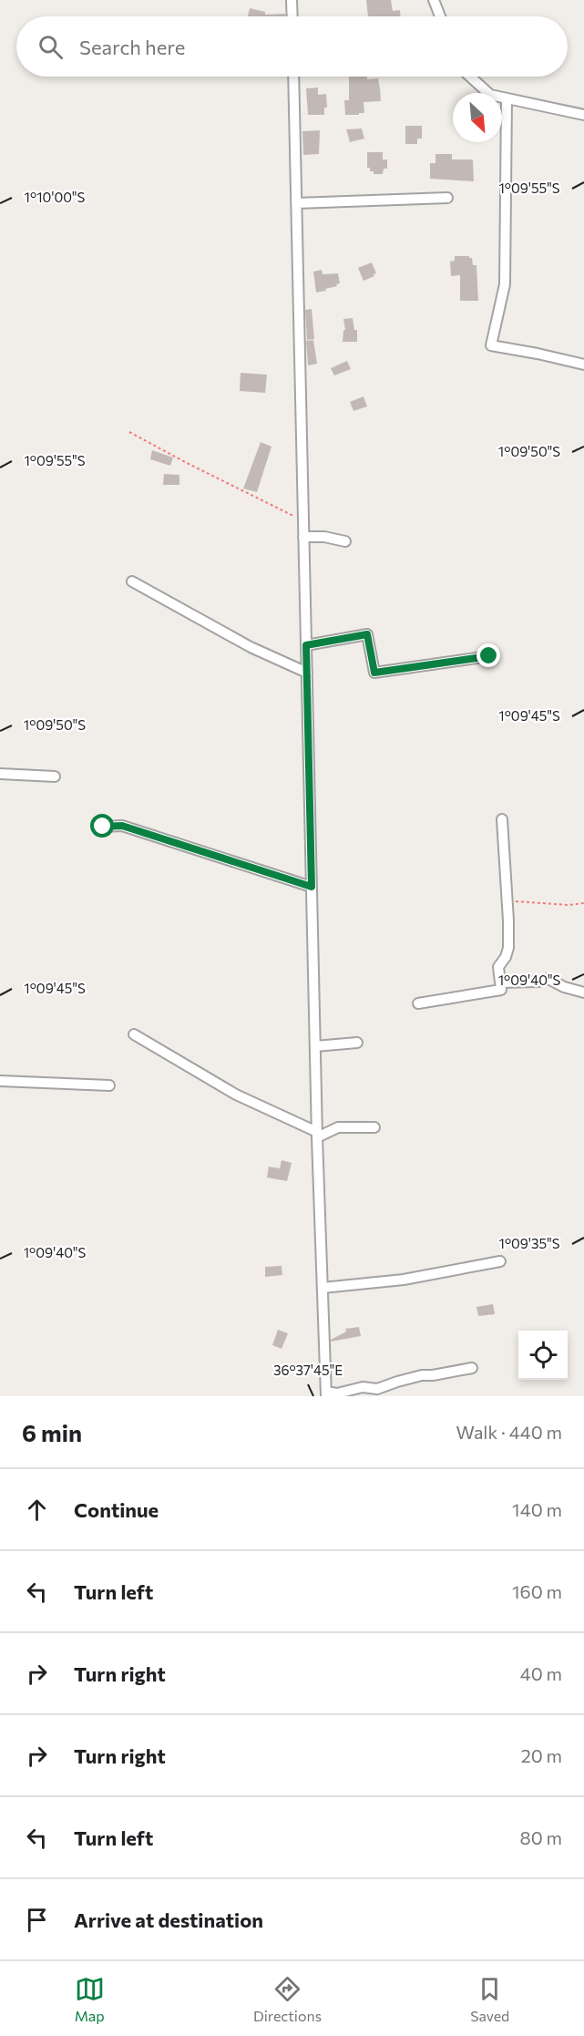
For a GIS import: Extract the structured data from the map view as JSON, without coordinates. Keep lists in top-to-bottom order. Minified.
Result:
{"north":"bottom right","page":{"search":"Search here","heading":["6 min","Walk · 440 m"],"list":[["Continue","140 m"],["Turn left","160 m"],["Turn right","40 m"],["Turn right","20 m"],["Turn left","80 m"],"Arrive at destination"],"nav":["Map","Directions","Saved"]},"coordinates":["1°09'55\"S","1°10'00\"S","1°09'50\"S","1°09'45\"S","1°09'40\"S","1°09'35\"S","36°37'45\"E"]}
